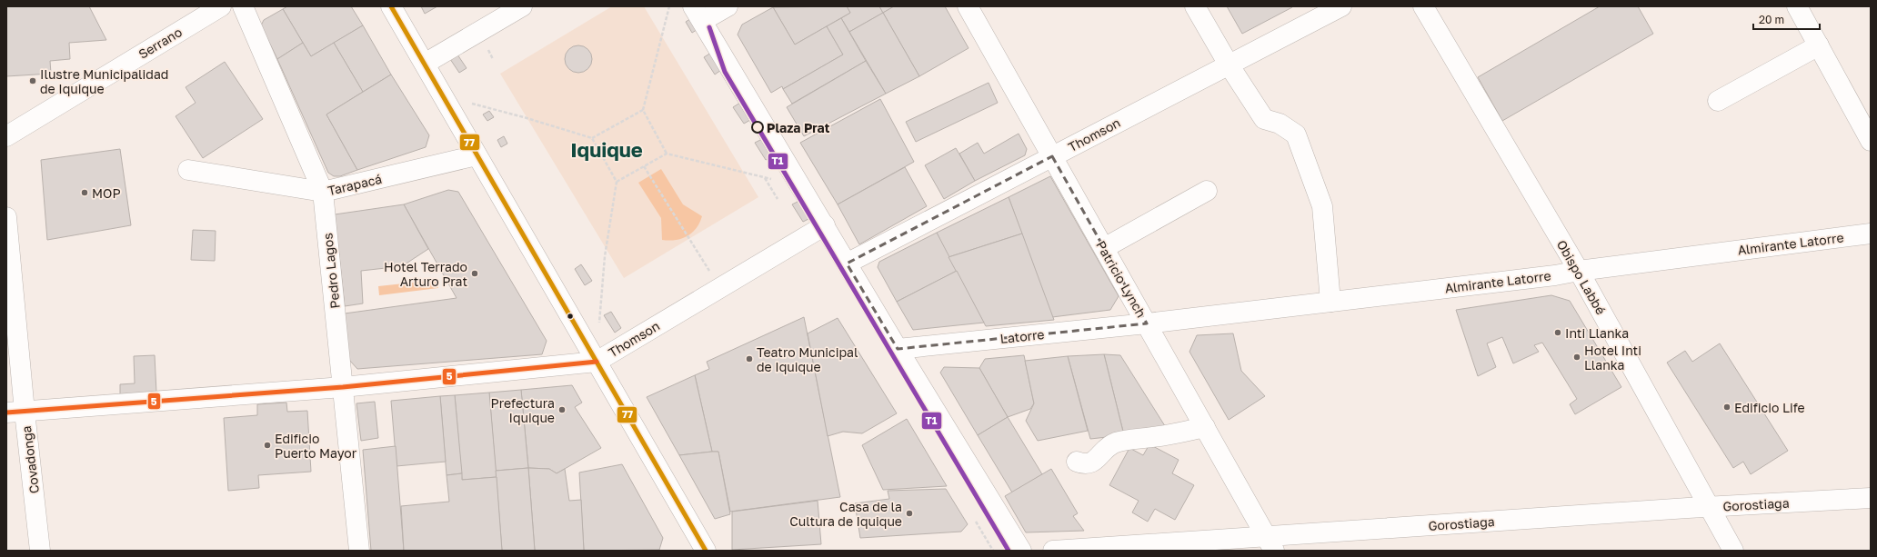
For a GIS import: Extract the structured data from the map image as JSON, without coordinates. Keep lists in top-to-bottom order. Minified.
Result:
{"streets":{"street":["Serrano","Thomson","Tarapacá","Almirante Latorre","Pedro Lagos","Obispo Labbé","Patricio Lynch","Latorre","Covadonga","Gorostiaga"]},"crossings":[["Thomson","Pedro Lagos"],["Thomson","Patricio Lynch"],["Thomson","Covadonga"],["Tarapacá","Pedro Lagos"],["Almirante Latorre","Obispo Labbé"],["Almirante Latorre","Patricio Lynch"],["Almirante Latorre","Latorre"],["Obispo Labbé","Gorostiaga"],["Patricio Lynch","Latorre"],["Patricio Lynch","Gorostiaga"]],"districts":["Iquique"],"places":["Ilustre Municipalidad de Iquique","Plaza Prat","MOP","Hotel Terrado Arturo Prat","Inti Llanka","Hotel Inti Llanka","Teatro Municipal de Iquique","Edificio Life","Prefectura Iquique","Edificio Puerto Mayor","Casa de la Cultura de Iquique"],"lines":["transit line 77","transit line T1","transit line 5"],"scale_bar":"20 m"}
